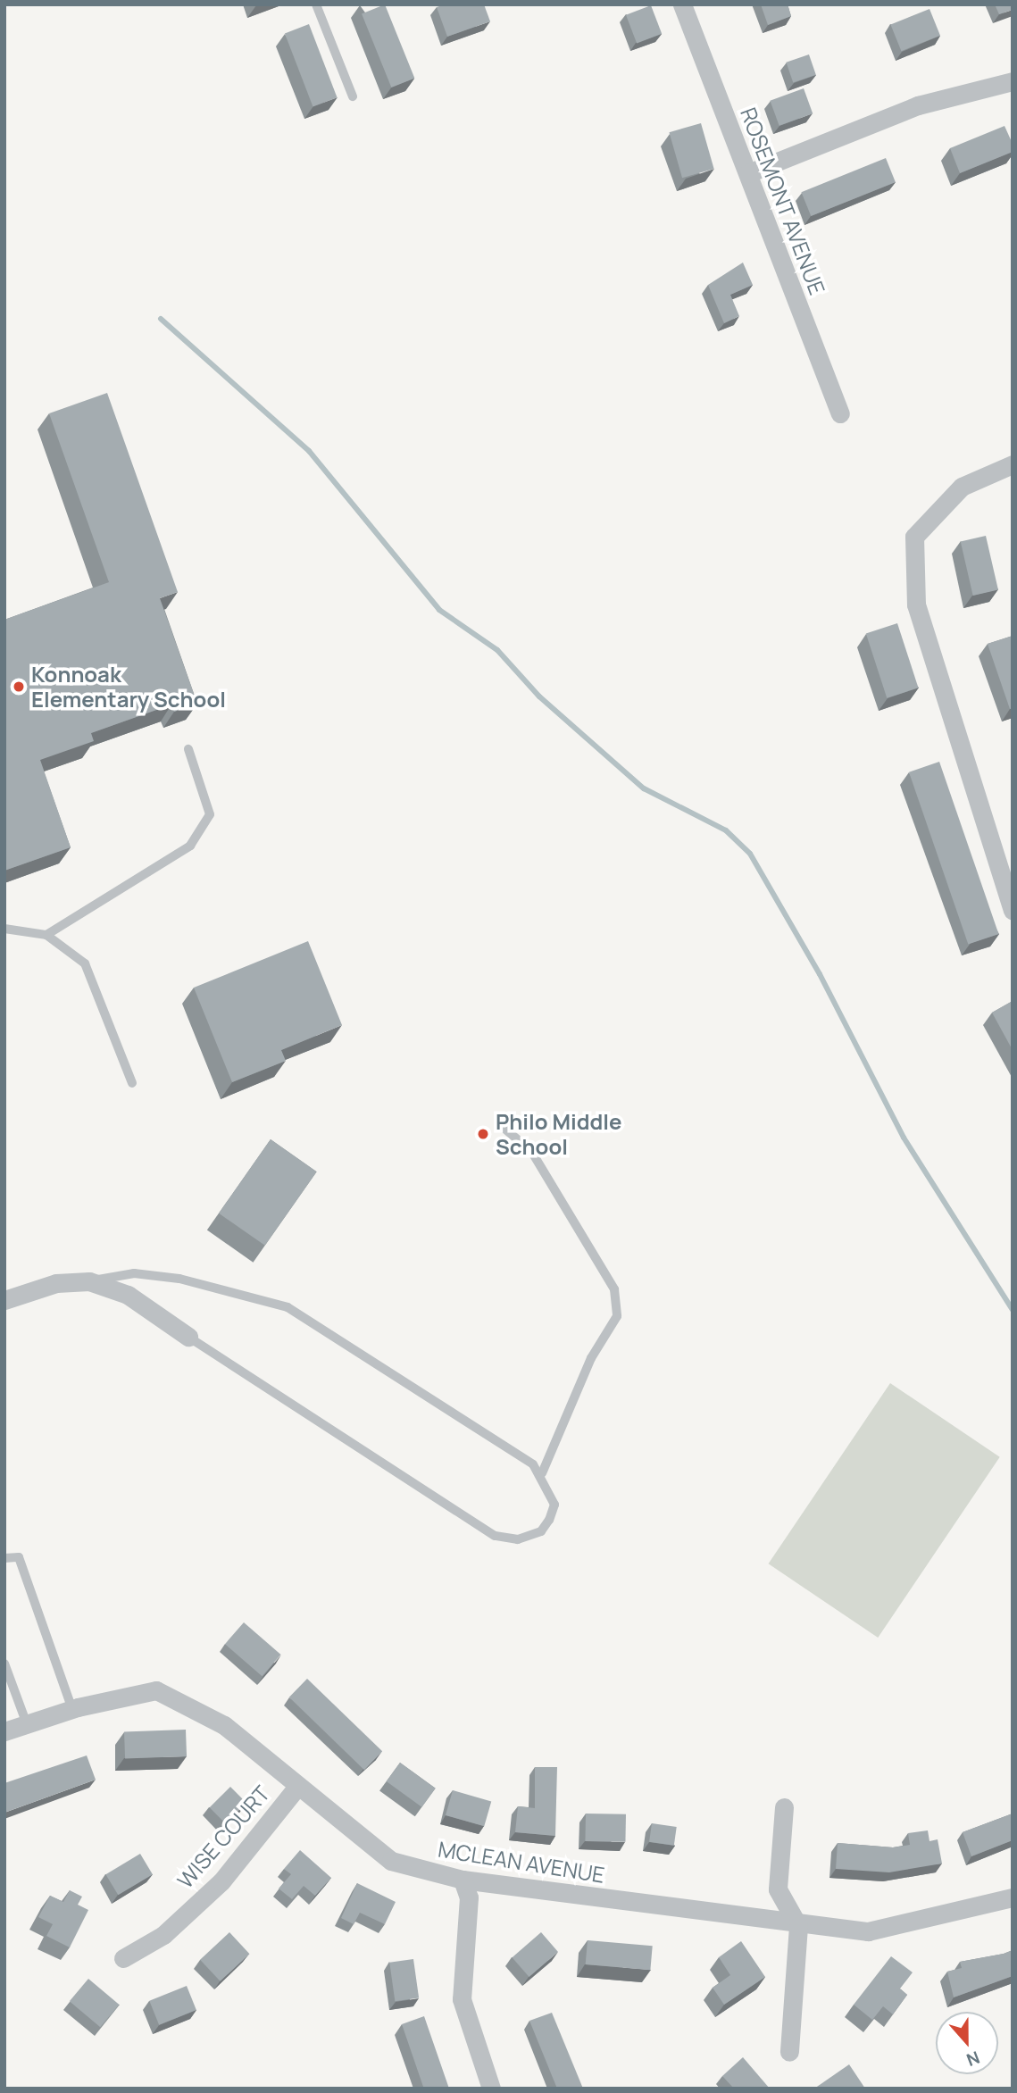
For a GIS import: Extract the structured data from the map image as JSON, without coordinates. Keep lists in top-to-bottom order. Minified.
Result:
{"streets":{"street":["ROSEMONT AVENUE","WISE COURT","MCLEAN AVENUE"]},"crossings":[["WISE COURT","MCLEAN AVENUE"]],"places":["Konnoak Elementary School","Philo Middle School"],"north":"bottom"}
